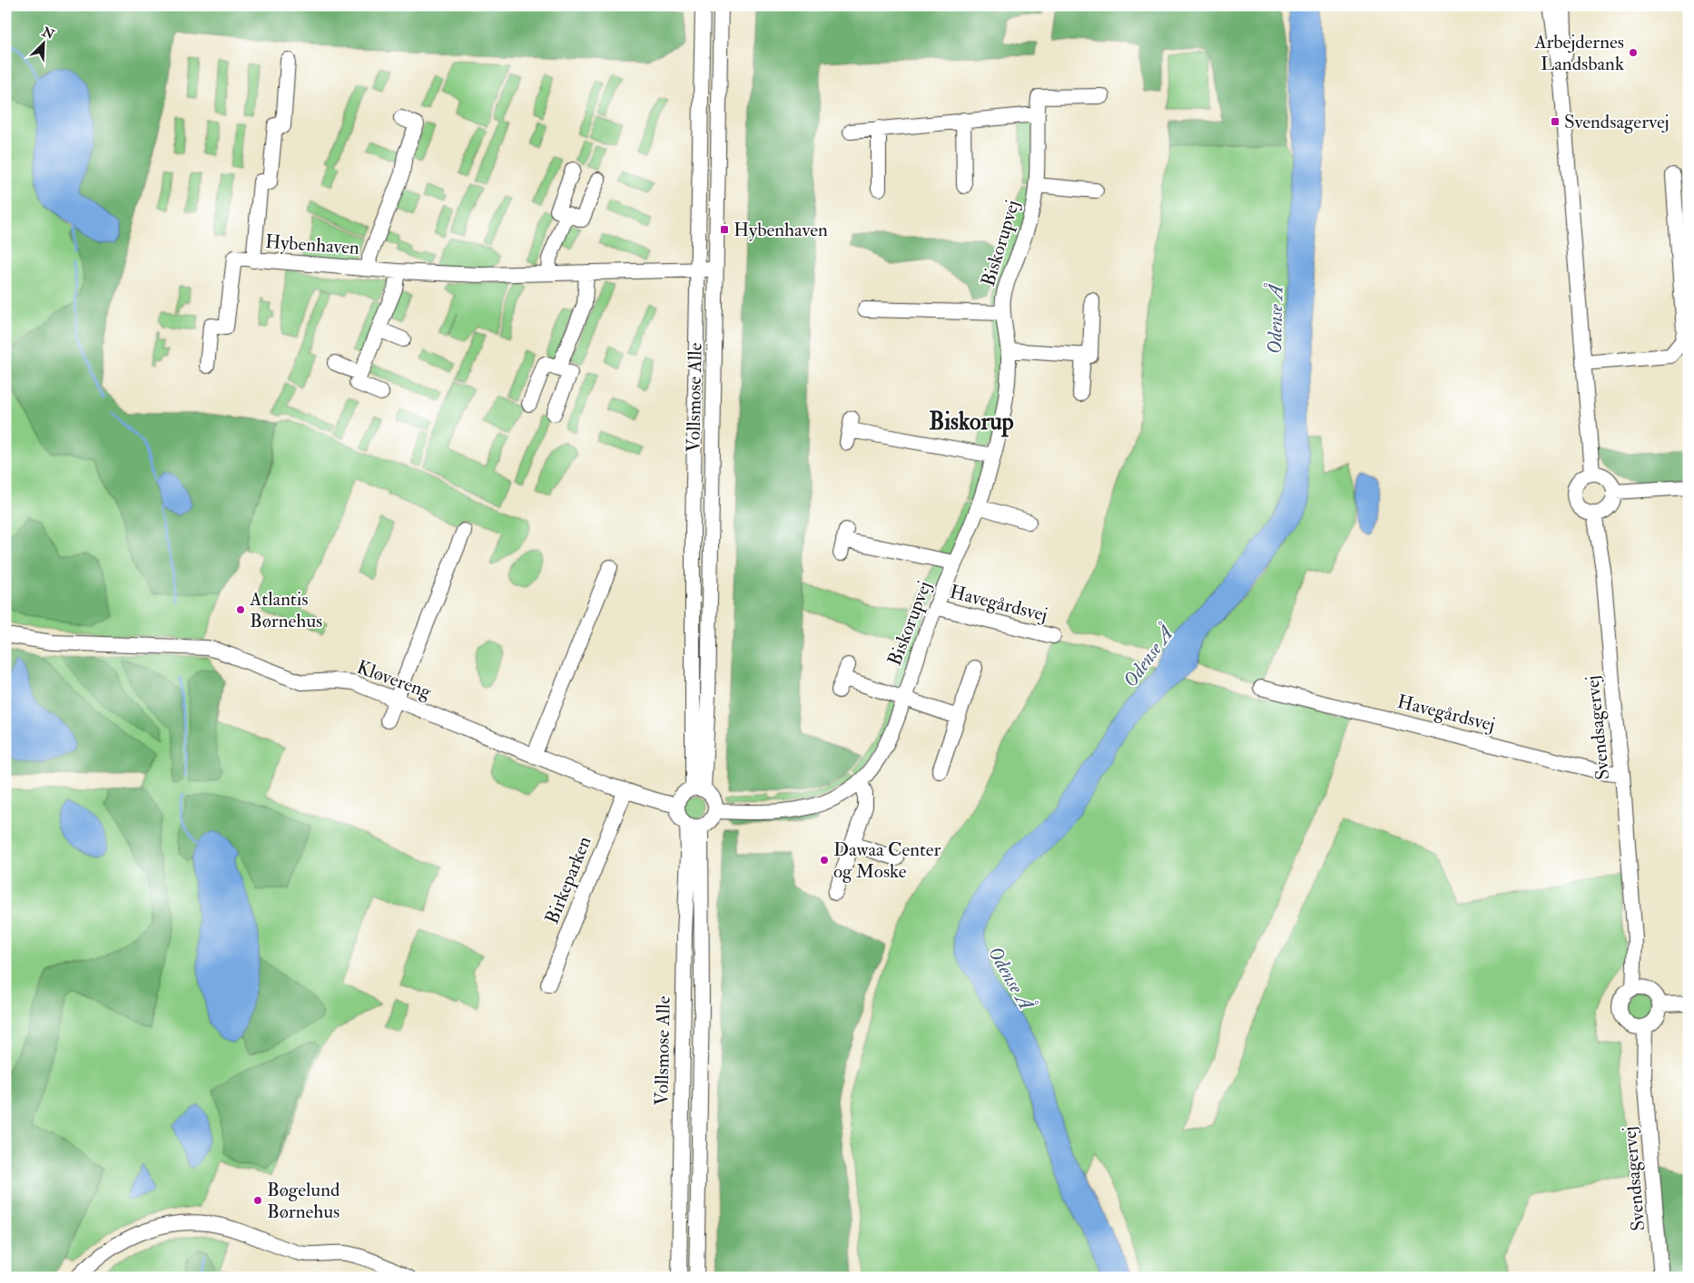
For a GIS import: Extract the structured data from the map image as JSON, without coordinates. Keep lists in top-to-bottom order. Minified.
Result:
{"streets":{"street":["Biskorupvej","Hybenhaven","Vollsmose Alle","Havegårdsvej","Kløvereng","Svendsagervej","Birkeparken"]},"crossings":[["Biskorupvej","Vollsmose Alle"],["Biskorupvej","Havegårdsvej"],["Biskorupvej","Kløvereng"],["Hybenhaven","Vollsmose Alle"],["Vollsmose Alle","Kløvereng"],["Havegårdsvej","Svendsagervej"],["Kløvereng","Birkeparken"]],"districts":["Biskorup"],"water":["Odense Å"],"places":{"other":["Arbejdernes Landsbank","Atlantis Børnehus","Dawaa Center og Moske","Bøgelund Børnehus"],"transit":["Svendsagervej","Hybenhaven"]},"north":"top right"}
